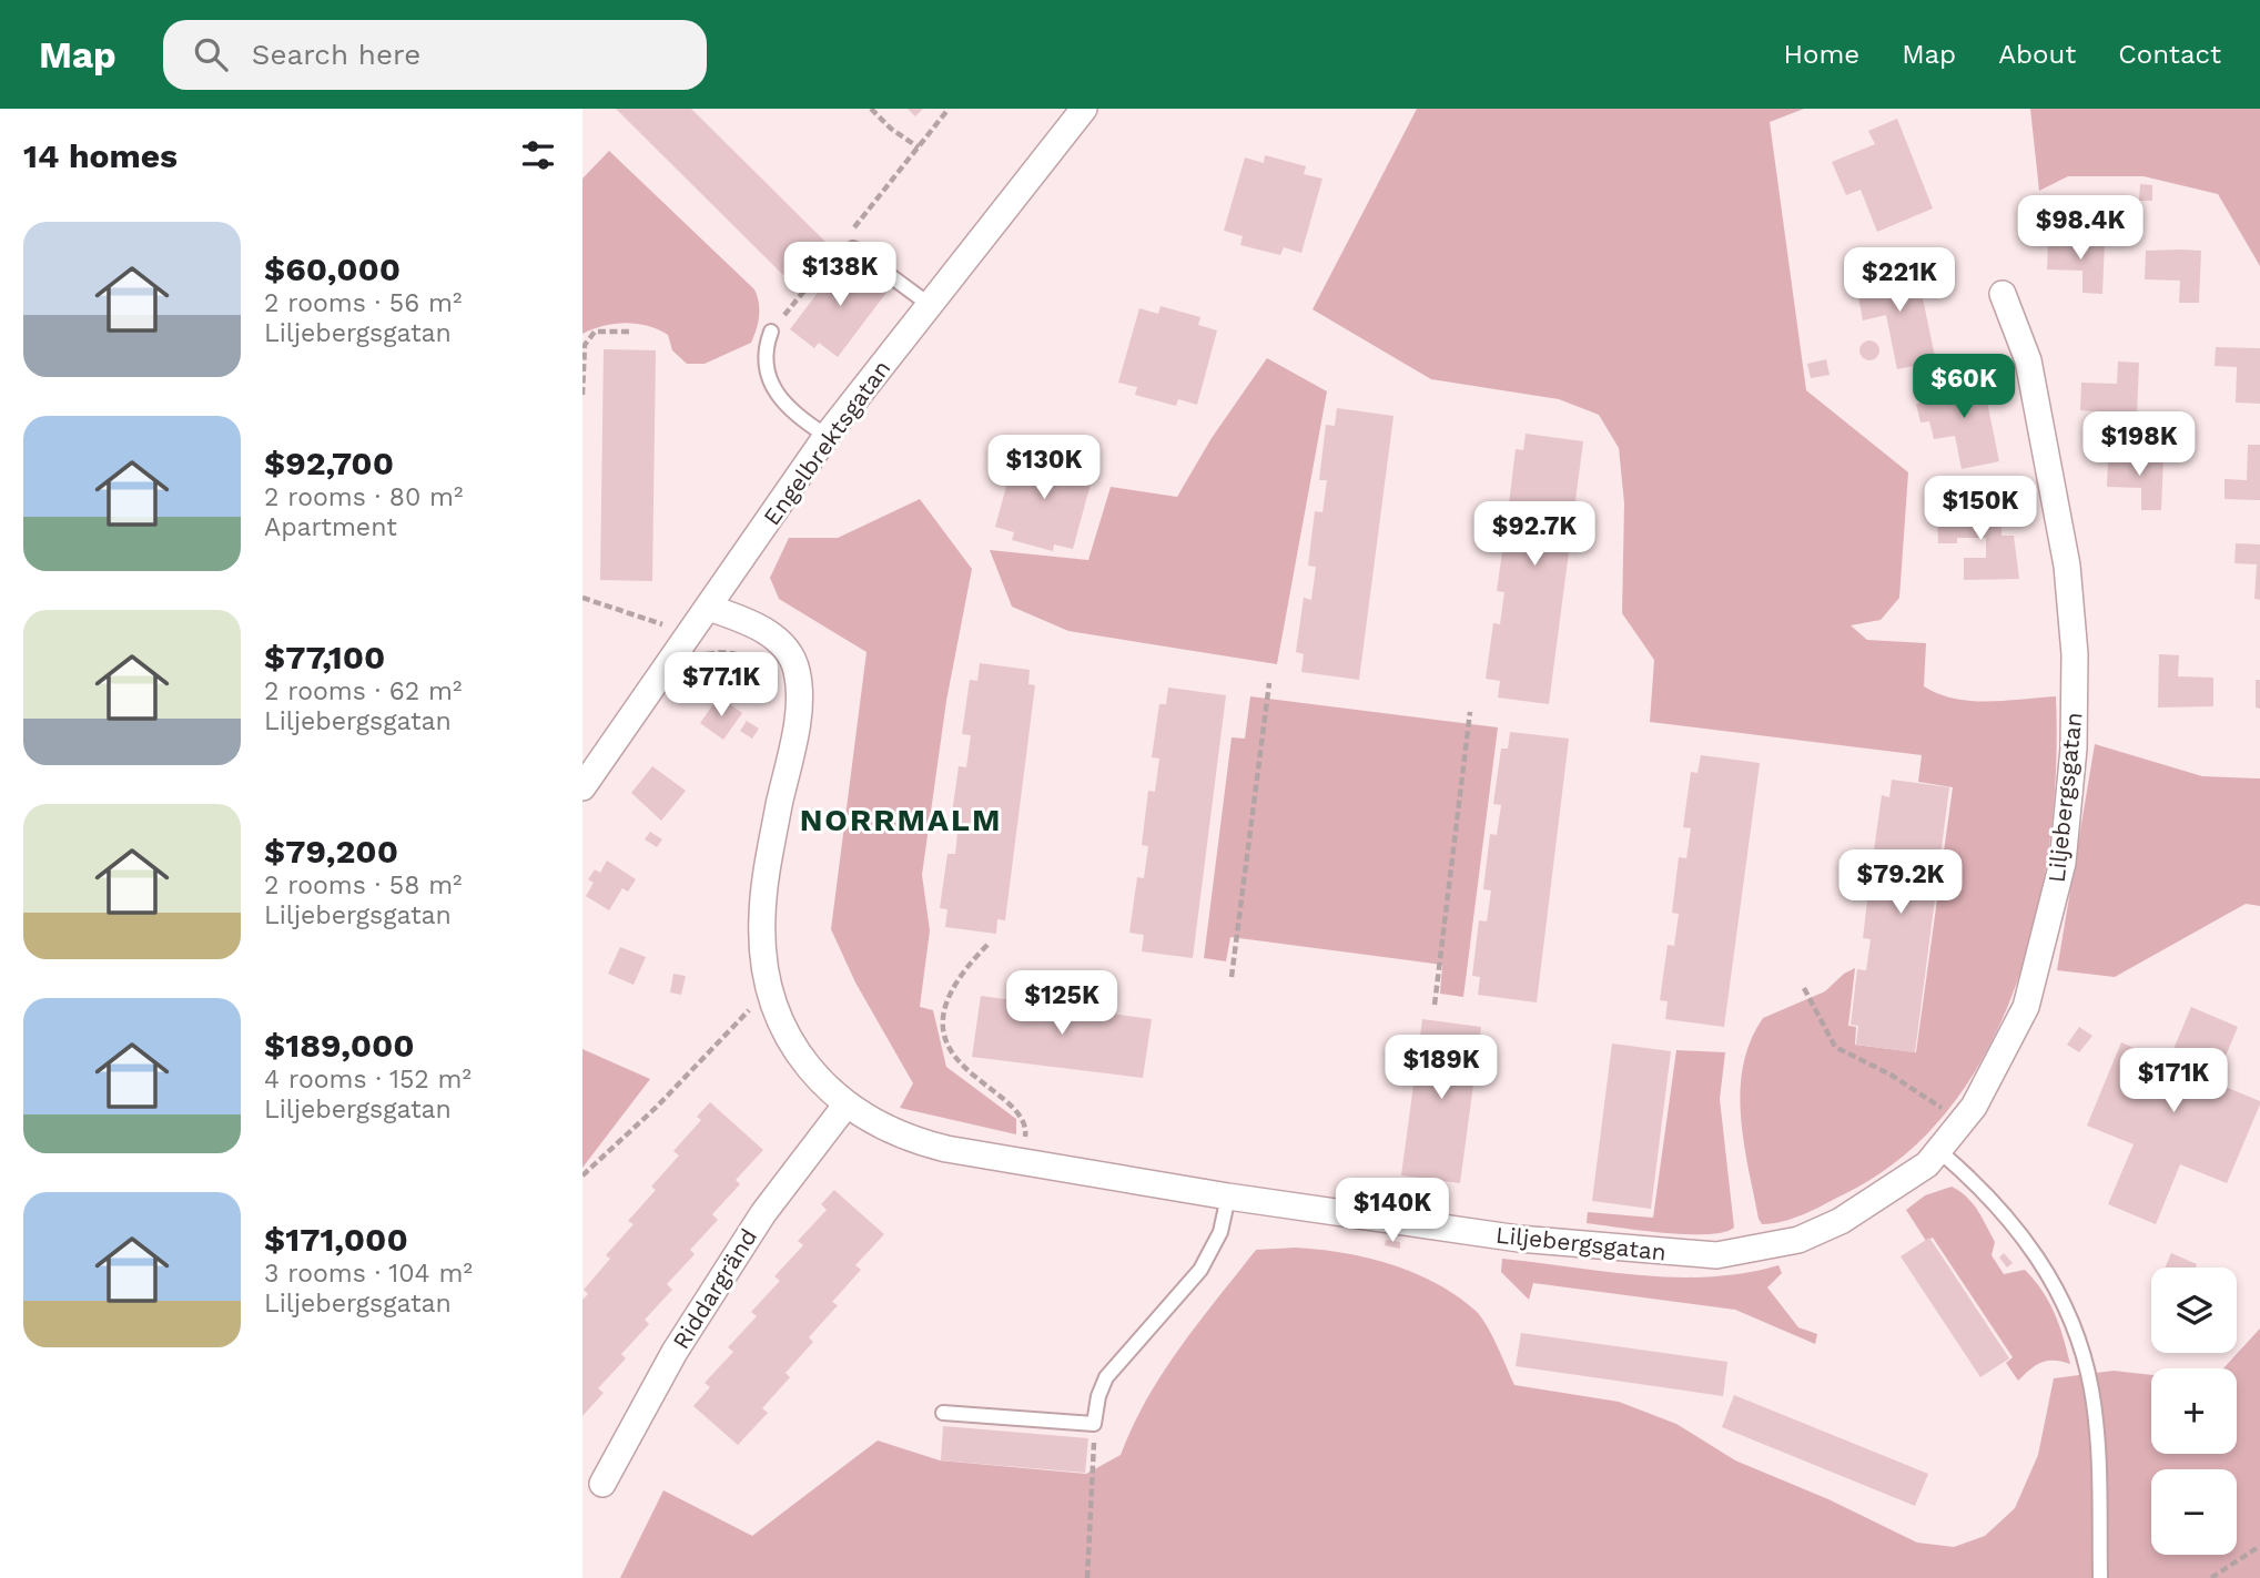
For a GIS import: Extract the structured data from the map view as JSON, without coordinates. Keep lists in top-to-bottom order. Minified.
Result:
{"streets":{"street":["Engelbrektsgatan","Liljebergsgatan","Riddargränd"]},"crossings":[["Engelbrektsgatan","Liljebergsgatan"],["Liljebergsgatan","Riddargränd"]],"districts":["NORRMALM"],"page":{"header":"Map","search":"Search here","nav":["Home","Map","About","Contact"],"heading":"14 homes","price":["$98.4K","$138K","$221K","$60K","$198K","$130K","$150K","$92.7K","$77.1K","$79.2K","$125K","$189K","$171K","$140K"],"list":[{"name":"$60,000","note":"2 rooms · 56 m² · Liljebergsgatan"},{"name":"$92,700","note":"2 rooms · 80 m² · Apartment"},{"name":"$77,100","note":"2 rooms · 62 m² · Liljebergsgatan"},{"name":"$79,200","note":"2 rooms · 58 m² · Liljebergsgatan"},{"name":"$189,000","note":"4 rooms · 152 m² · Liljebergsgatan"},{"name":"$171,000","note":"3 rooms · 104 m² · Liljebergsgatan"}],"map_buttons":["+","−"]}}
